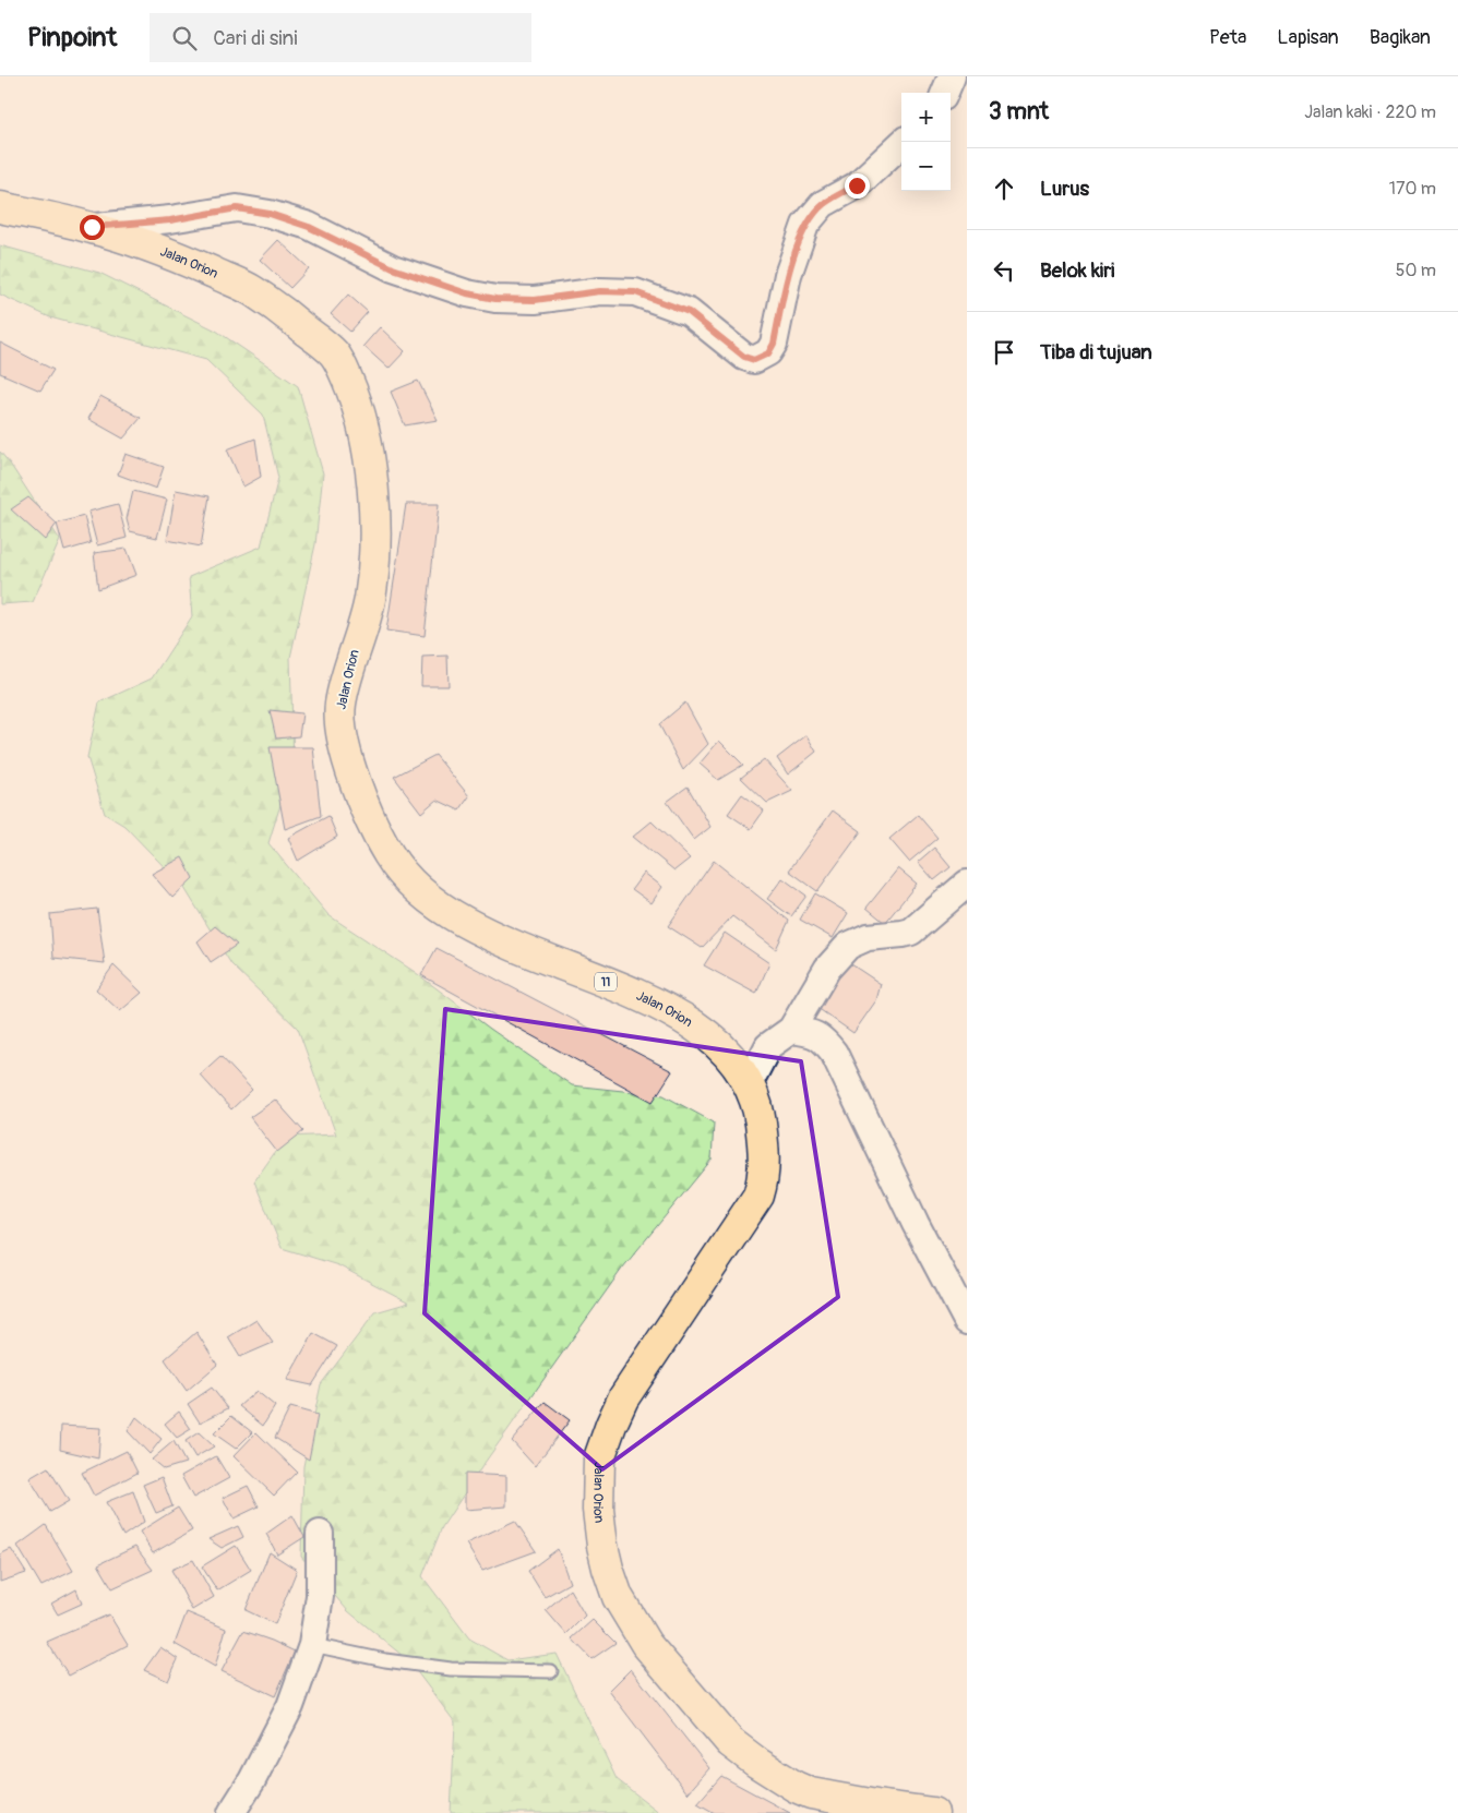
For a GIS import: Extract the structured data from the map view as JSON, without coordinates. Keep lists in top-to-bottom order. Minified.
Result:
{"streets":{"highway":["Jalan Orion","11"]},"page":{"header":"Pinpoint","search":"Cari di sini","nav":["Peta","Lapisan","Bagikan"],"heading":["3 mnt","Jalan kaki · 220 m"],"map_buttons":["+","−"],"list":[["Lurus","170 m"],["Belok kiri","50 m"],"Tiba di tujuan"]}}
